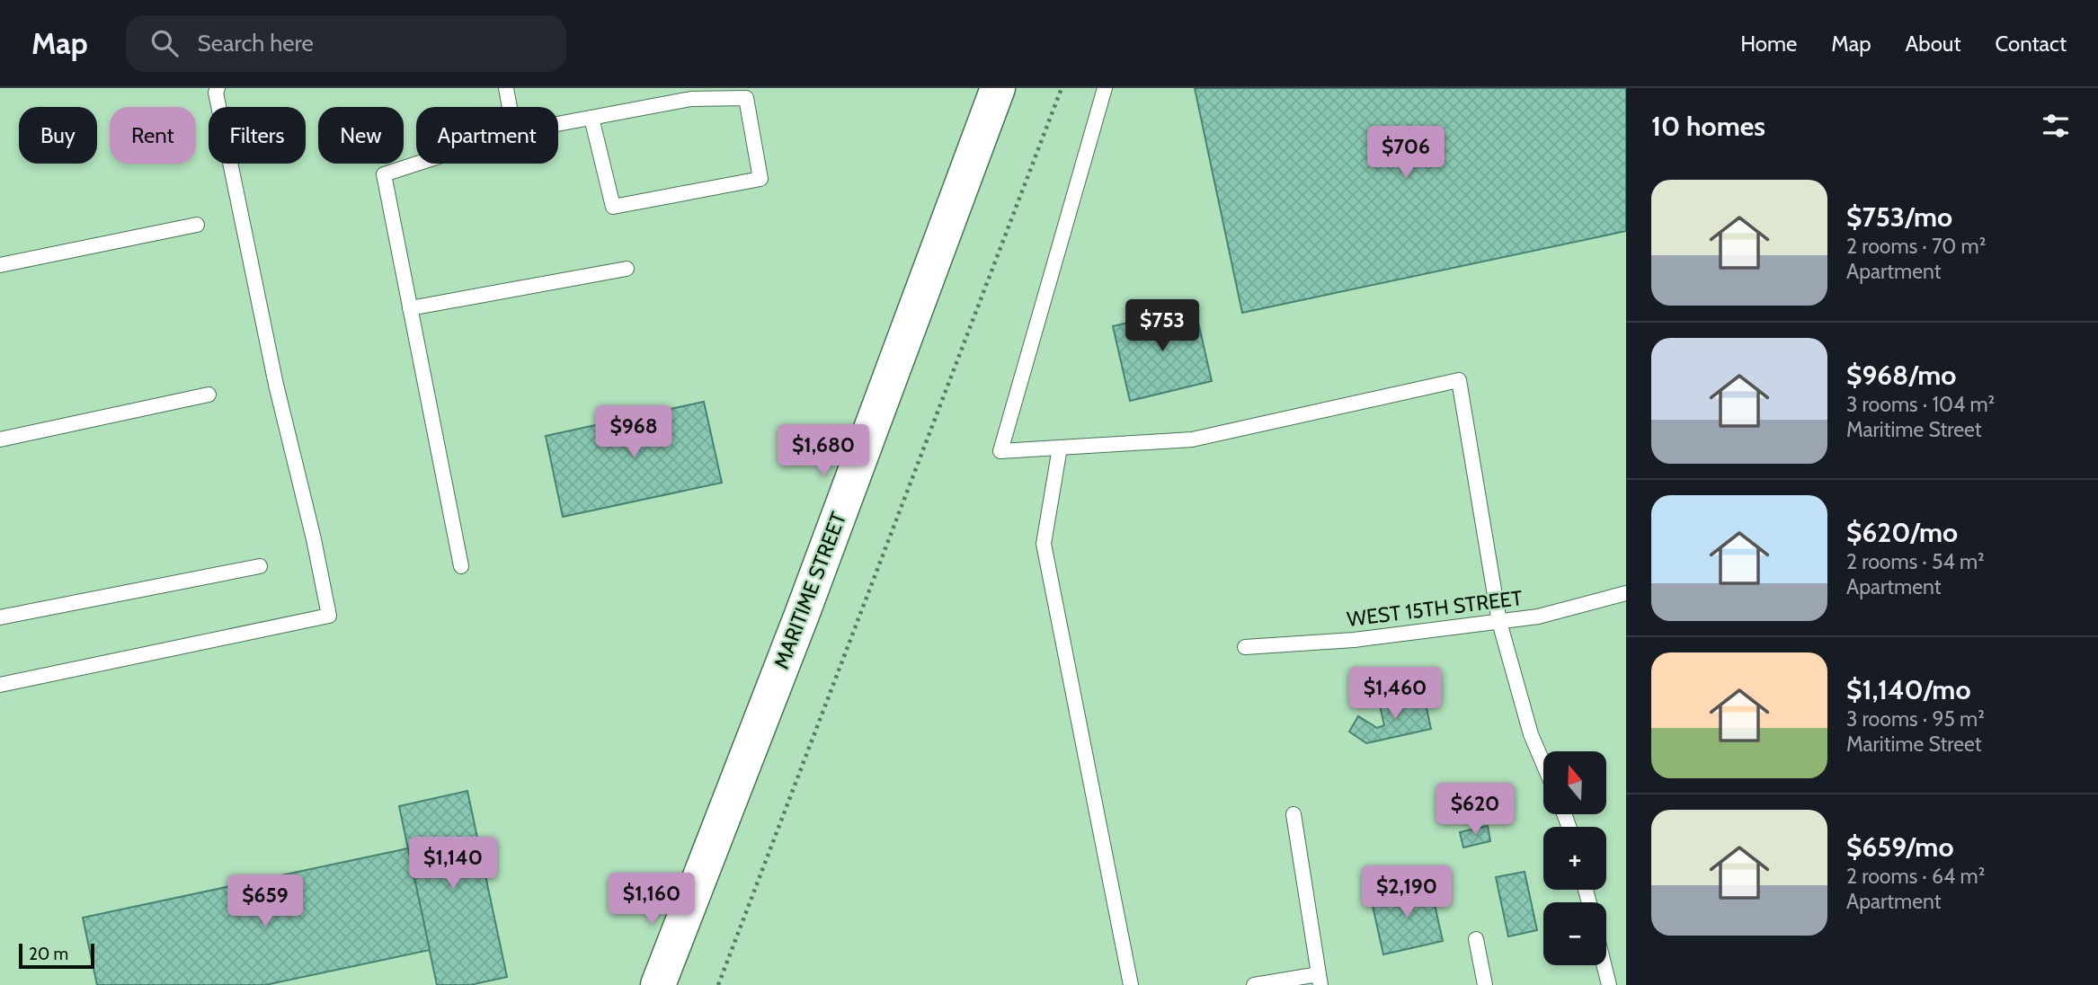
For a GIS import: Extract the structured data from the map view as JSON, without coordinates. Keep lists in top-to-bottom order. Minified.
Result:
{"streets":{"main road":["MARITIME STREET"],"lane":["WEST 15TH STREET"]},"scale_bar":"20 m","north":"top","page":{"header":"Map","search":"Search here","nav":["Home","Map","About","Contact"],"heading":"10 homes","chip":["Buy","Rent","Filters","New","Apartment"],"price":["$706","$753","$968","$1,680","$1,460","$620","$1,140","$2,190","$1,160","$659"],"list":[{"name":"$753/mo","note":"2 rooms · 70 m² · Apartment"},{"name":"$968/mo","note":"3 rooms · 104 m² · Maritime Street"},{"name":"$620/mo","note":"2 rooms · 54 m² · Apartment"},{"name":"$1,140/mo","note":"3 rooms · 95 m² · Maritime Street"},{"name":"$659/mo","note":"2 rooms · 64 m² · Apartment"}],"map_buttons":["+","−"],"scale":"20 m"}}
